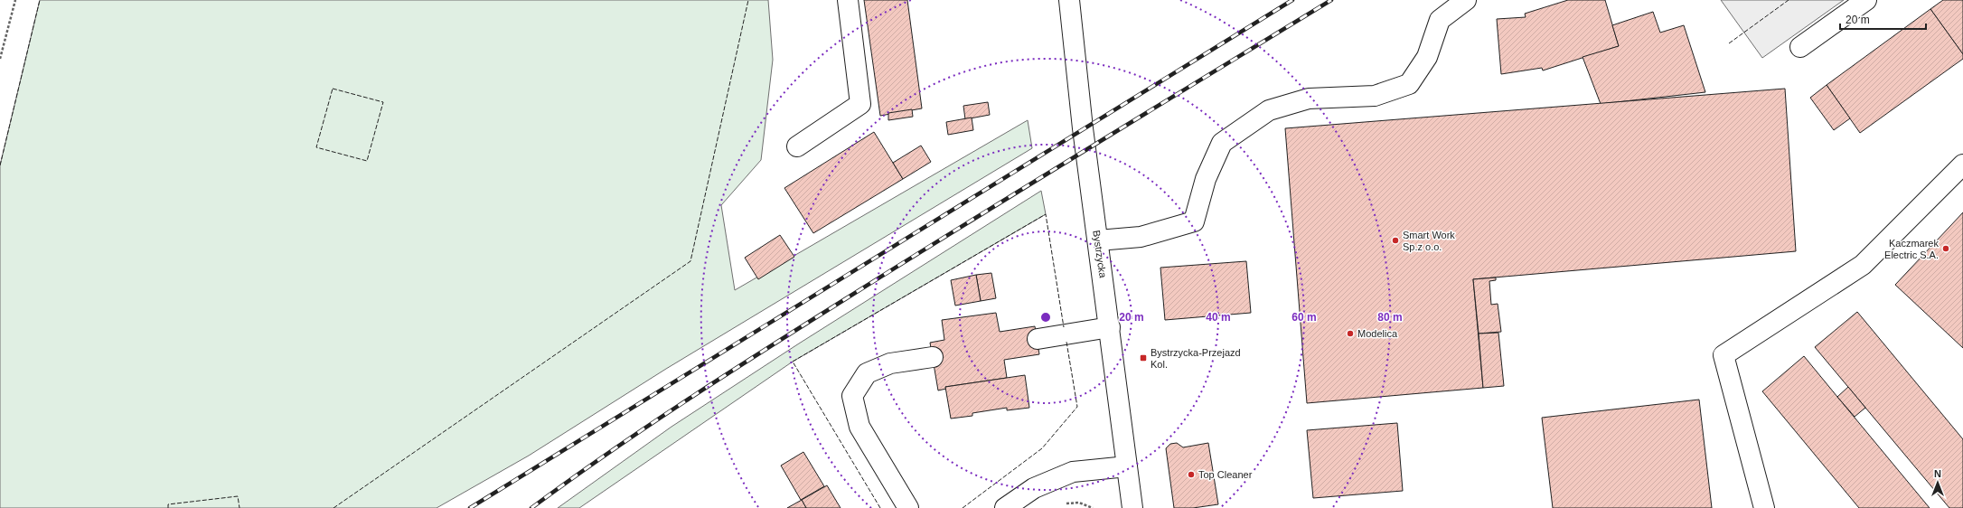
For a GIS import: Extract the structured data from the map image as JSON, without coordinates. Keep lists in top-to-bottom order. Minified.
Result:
{"streets":{"street":["Bystrzycka"]},"places":{"other":["Smart Work Sp.z o.o.","Kaczmarek Electric S.A.","Modelica","Top Cleaner"],"transit":["Bystrzycka-Przejazd Kol."]},"scale_bar":"20 m","north":"top","rings":["20 m","40 m","60 m","80 m"]}
